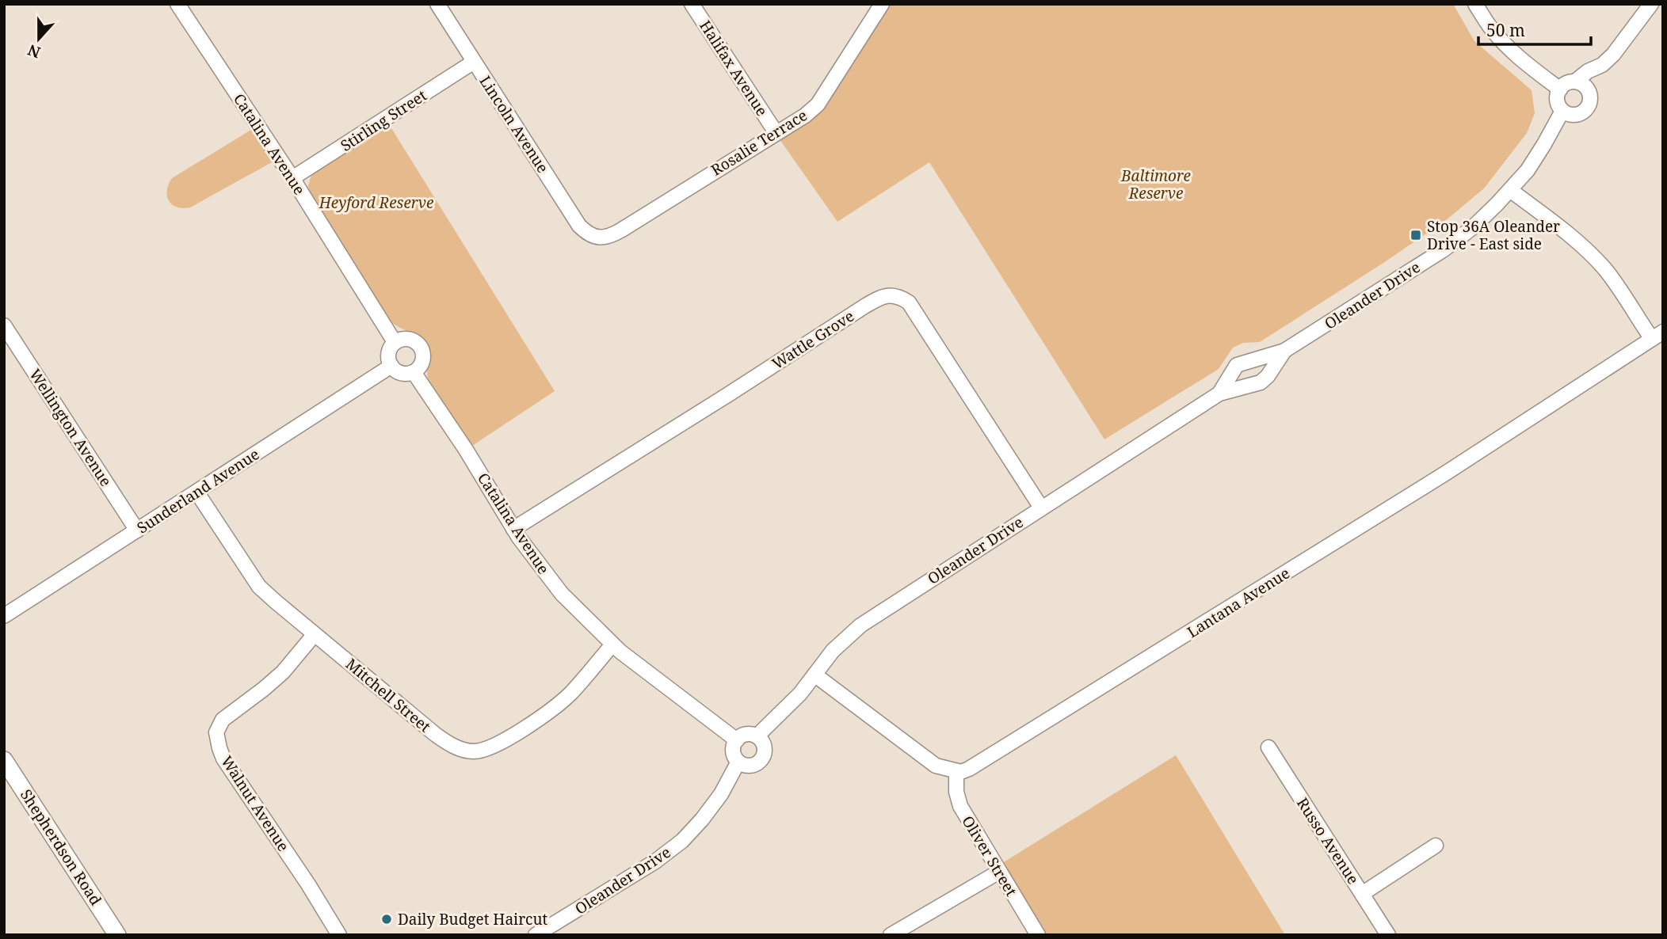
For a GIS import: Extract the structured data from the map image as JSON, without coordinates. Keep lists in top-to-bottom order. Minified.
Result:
{"streets":{"street":["Halifax Avenue","Stirling Street","Lincoln Avenue","Rosalie Terrace","Catalina Avenue","Oleander Drive","Wattle Grove","Wellington Avenue","Sunderland Avenue","Lantana Avenue","Mitchell Street","Walnut Avenue","Russo Avenue","Shepherdson Road","Oliver Street"]},"crossings":[["Halifax Avenue","Rosalie Terrace"],["Stirling Street","Lincoln Avenue"],["Stirling Street","Catalina Avenue"],["Lincoln Avenue","Rosalie Terrace"],["Catalina Avenue","Oleander Drive"],["Catalina Avenue","Wattle Grove"],["Catalina Avenue","Sunderland Avenue"],["Catalina Avenue","Mitchell Street"],["Oleander Drive","Wattle Grove"],["Wellington Avenue","Sunderland Avenue"],["Sunderland Avenue","Mitchell Street"],["Lantana Avenue","Oliver Street"],["Mitchell Street","Walnut Avenue"]],"parks":["Baltimore Reserve","Heyford Reserve"],"places":{"transit":["Stop 36A Oleander Drive - East side"],"other":["Daily Budget Haircut"]},"scale_bar":"50 m","north":"bottom"}
